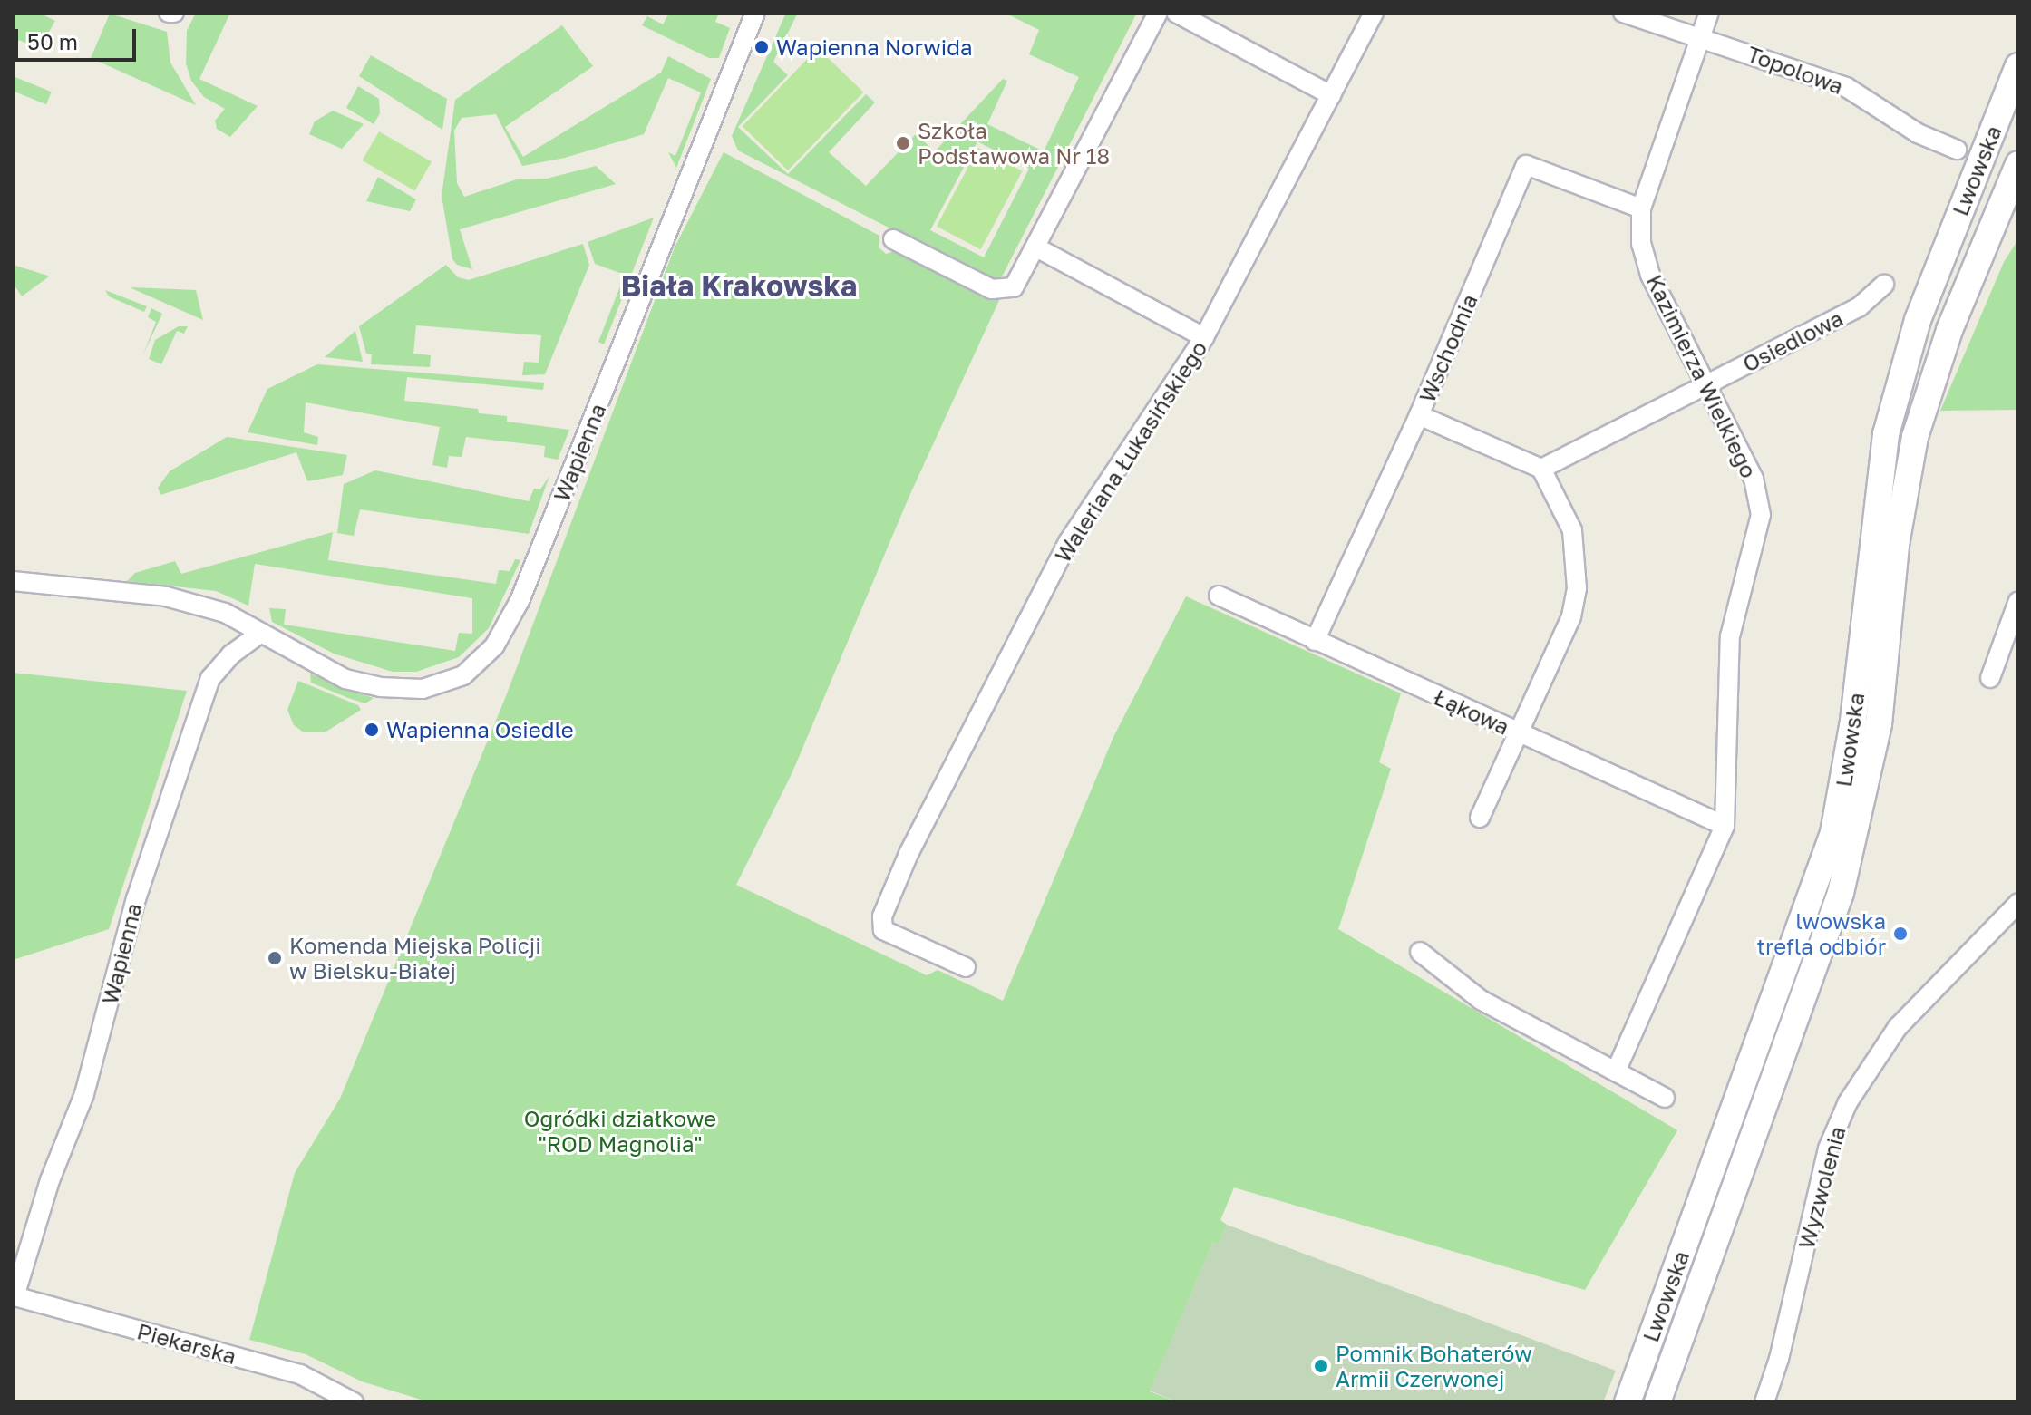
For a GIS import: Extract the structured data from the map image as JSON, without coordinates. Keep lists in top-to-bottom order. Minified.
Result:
{"streets":{"main road":["Lwowska"],"street":["Topolowa","Osiedlowa","Wschodnia","Kazimierza Wielkiego","Waleriana Łukasińskiego","Wapienna","Łąkowa","Wyzwolenia","Piekarska"]},"crossings":[["Topolowa","Kazimierza Wielkiego"],["Osiedlowa","Kazimierza Wielkiego"],["Wschodnia","Kazimierza Wielkiego"],["Wschodnia","Łąkowa"],["Kazimierza Wielkiego","Łąkowa"],["Wapienna","Piekarska"]],"districts":["Biała Krakowska"],"parks":["Ogródki działkowe \"ROD Magnolia\""],"places":["Wapienna Norwida","Szkoła Podstawowa Nr 18","Wapienna Osiedle","lwowska trefla odbiór","Komenda Miejska Policji w Bielsku-Białej","Pomnik Bohaterów Armii Czerwonej"],"scale_bar":"50 m"}
